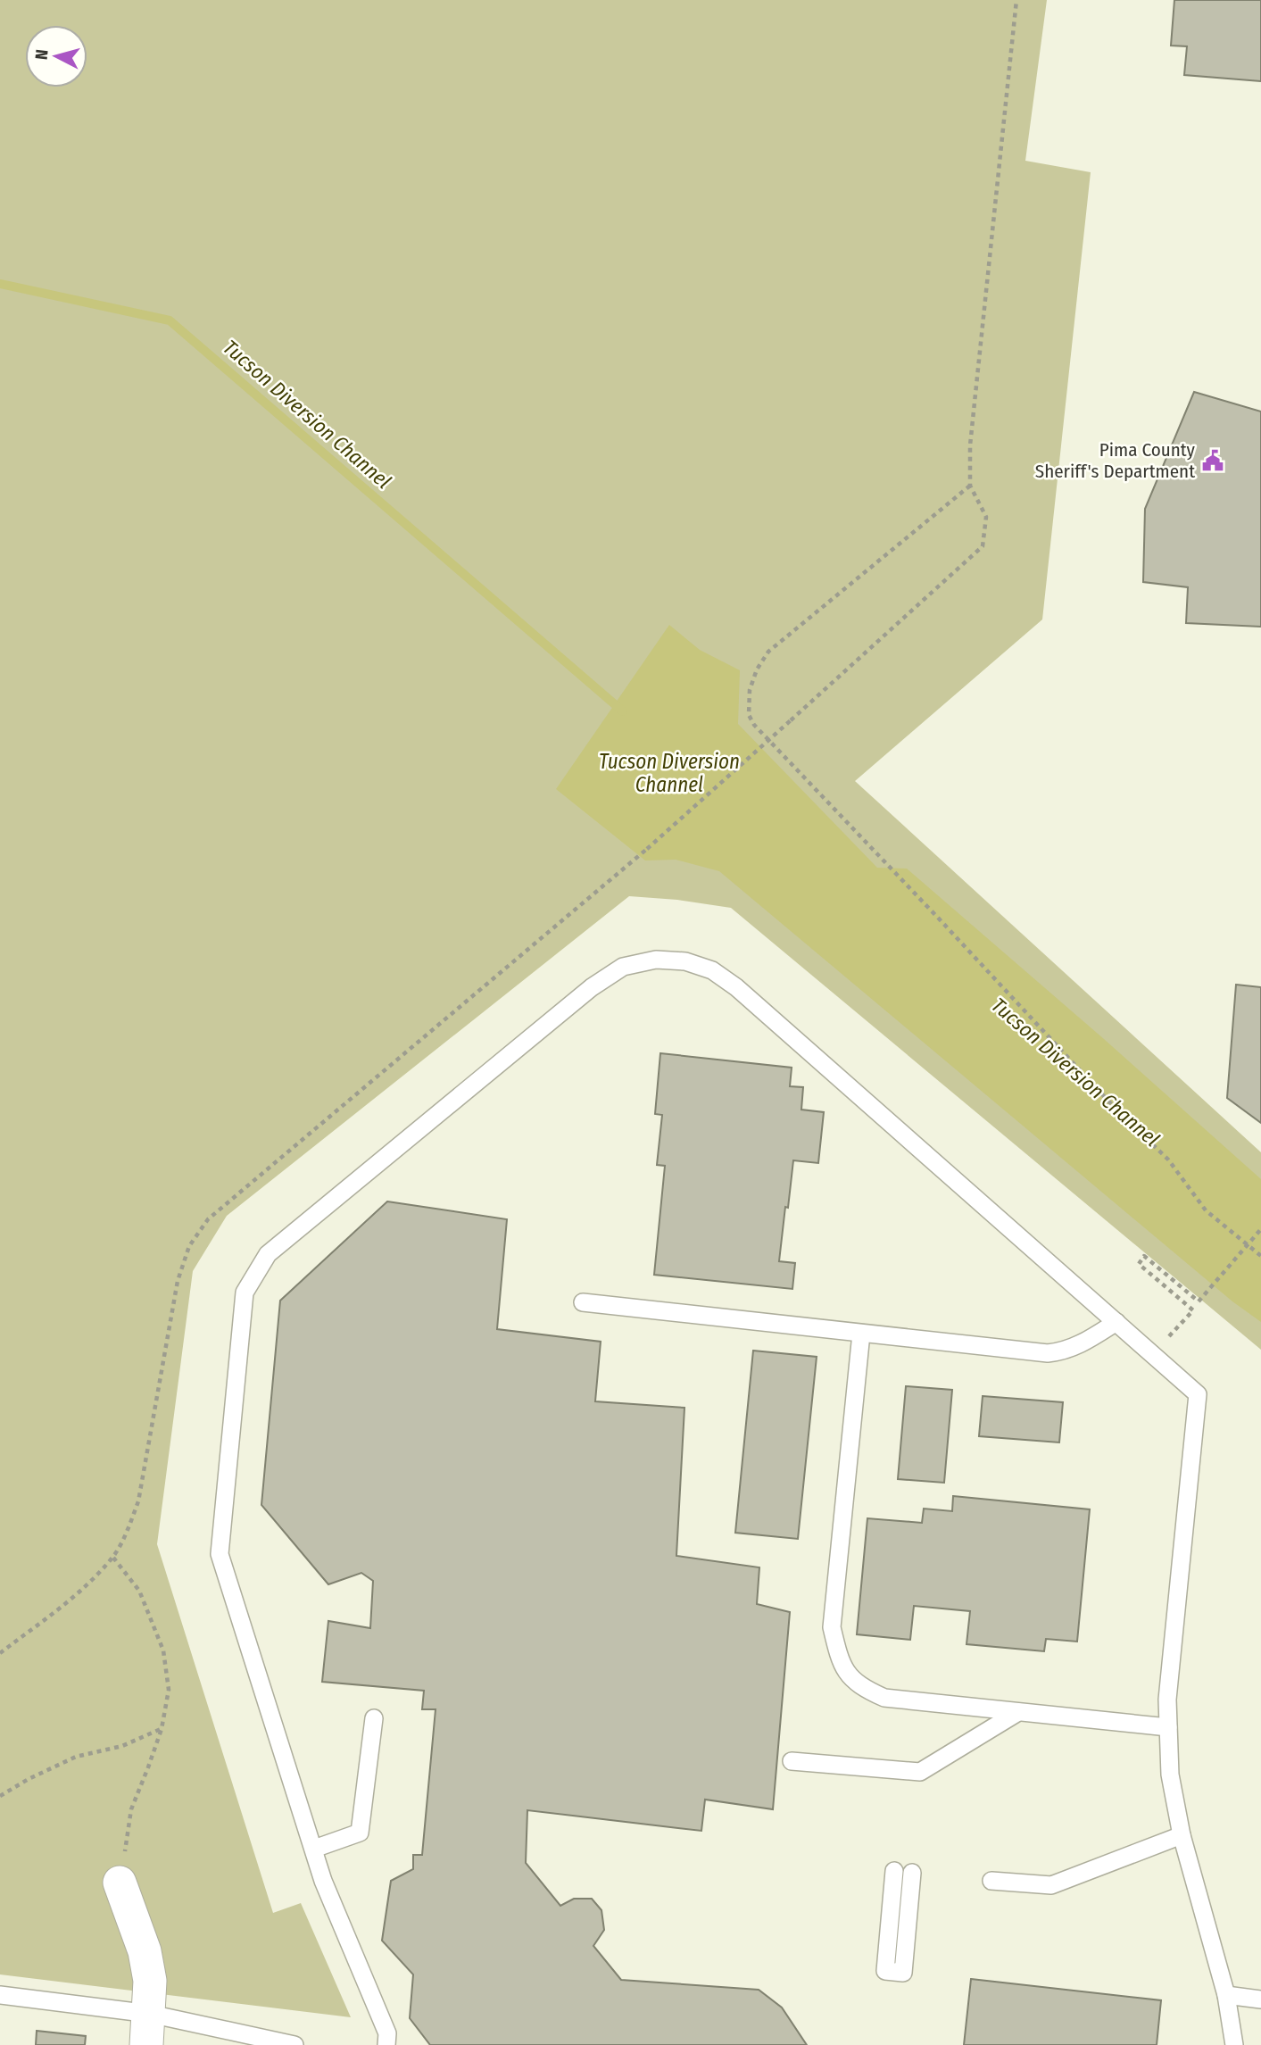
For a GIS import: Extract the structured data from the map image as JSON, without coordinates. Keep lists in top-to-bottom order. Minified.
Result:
{"water":["Tucson Diversion Channel"],"places":{"public building":["Pima County Sheriff's Department"]},"north":"left"}
